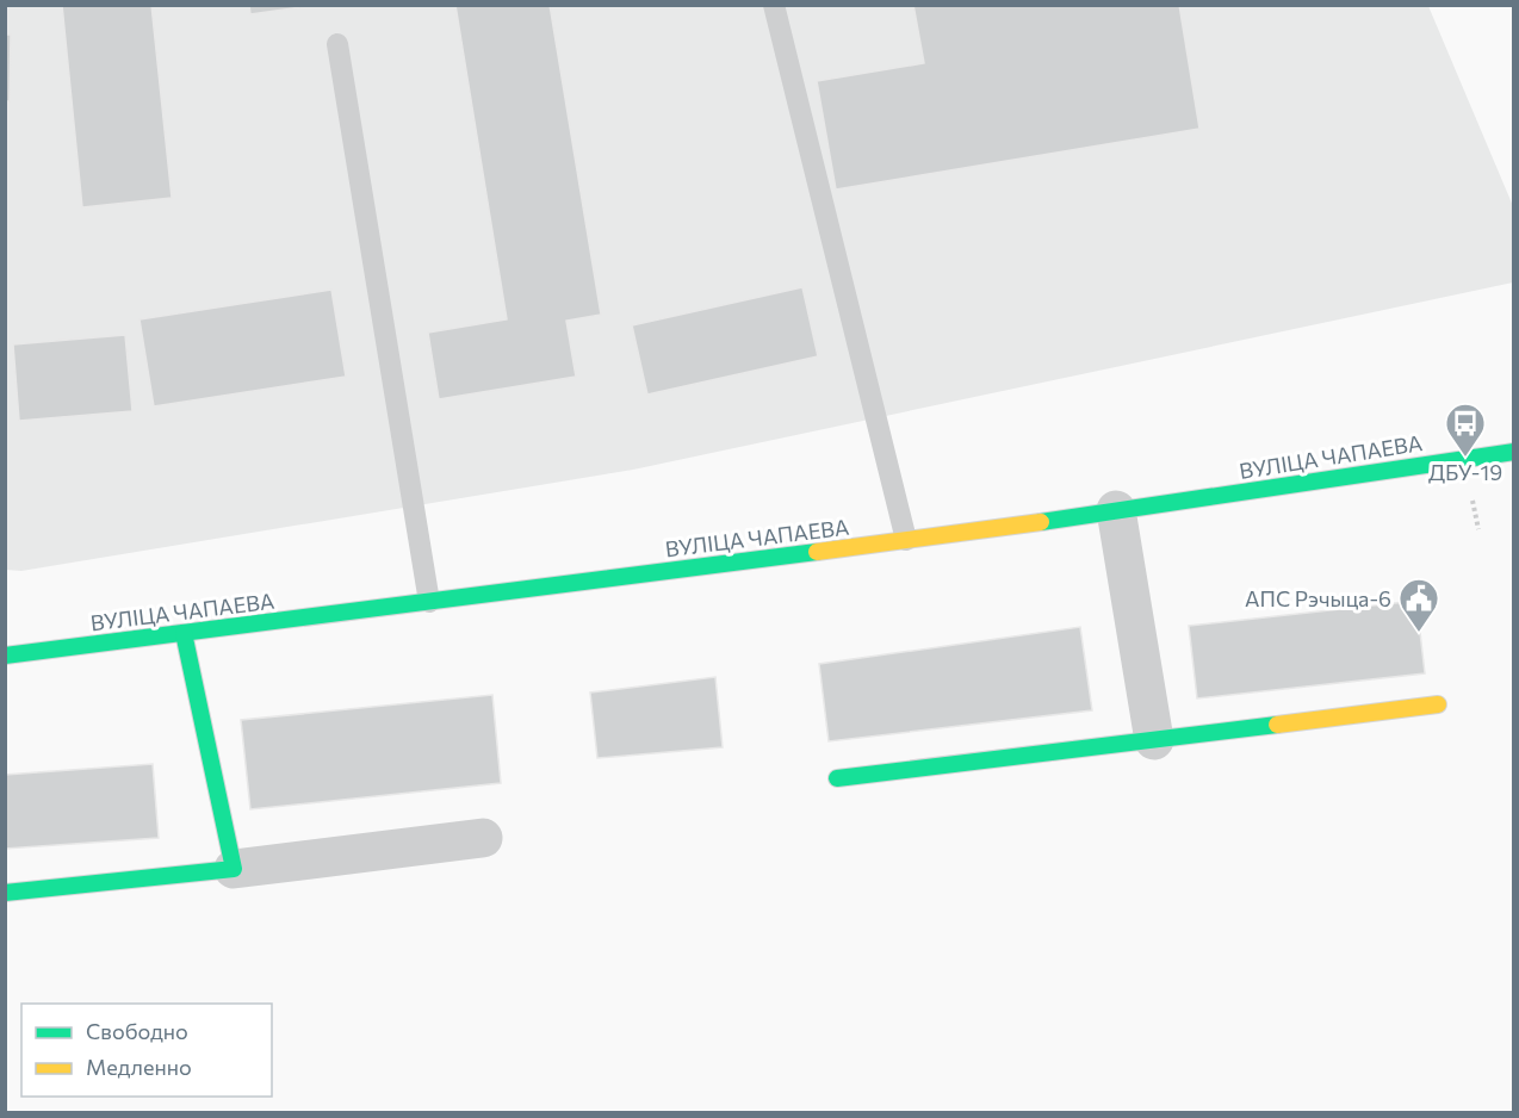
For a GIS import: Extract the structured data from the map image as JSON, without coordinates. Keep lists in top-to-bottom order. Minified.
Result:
{"streets":{"main road":["ВУЛІЦА ЧАПАЕВА"]},"places":{"bus stop":["ДБУ-19"],"public building":["АПС Рэчыца-6"]},"legend":["Свободно","Медленно"]}
